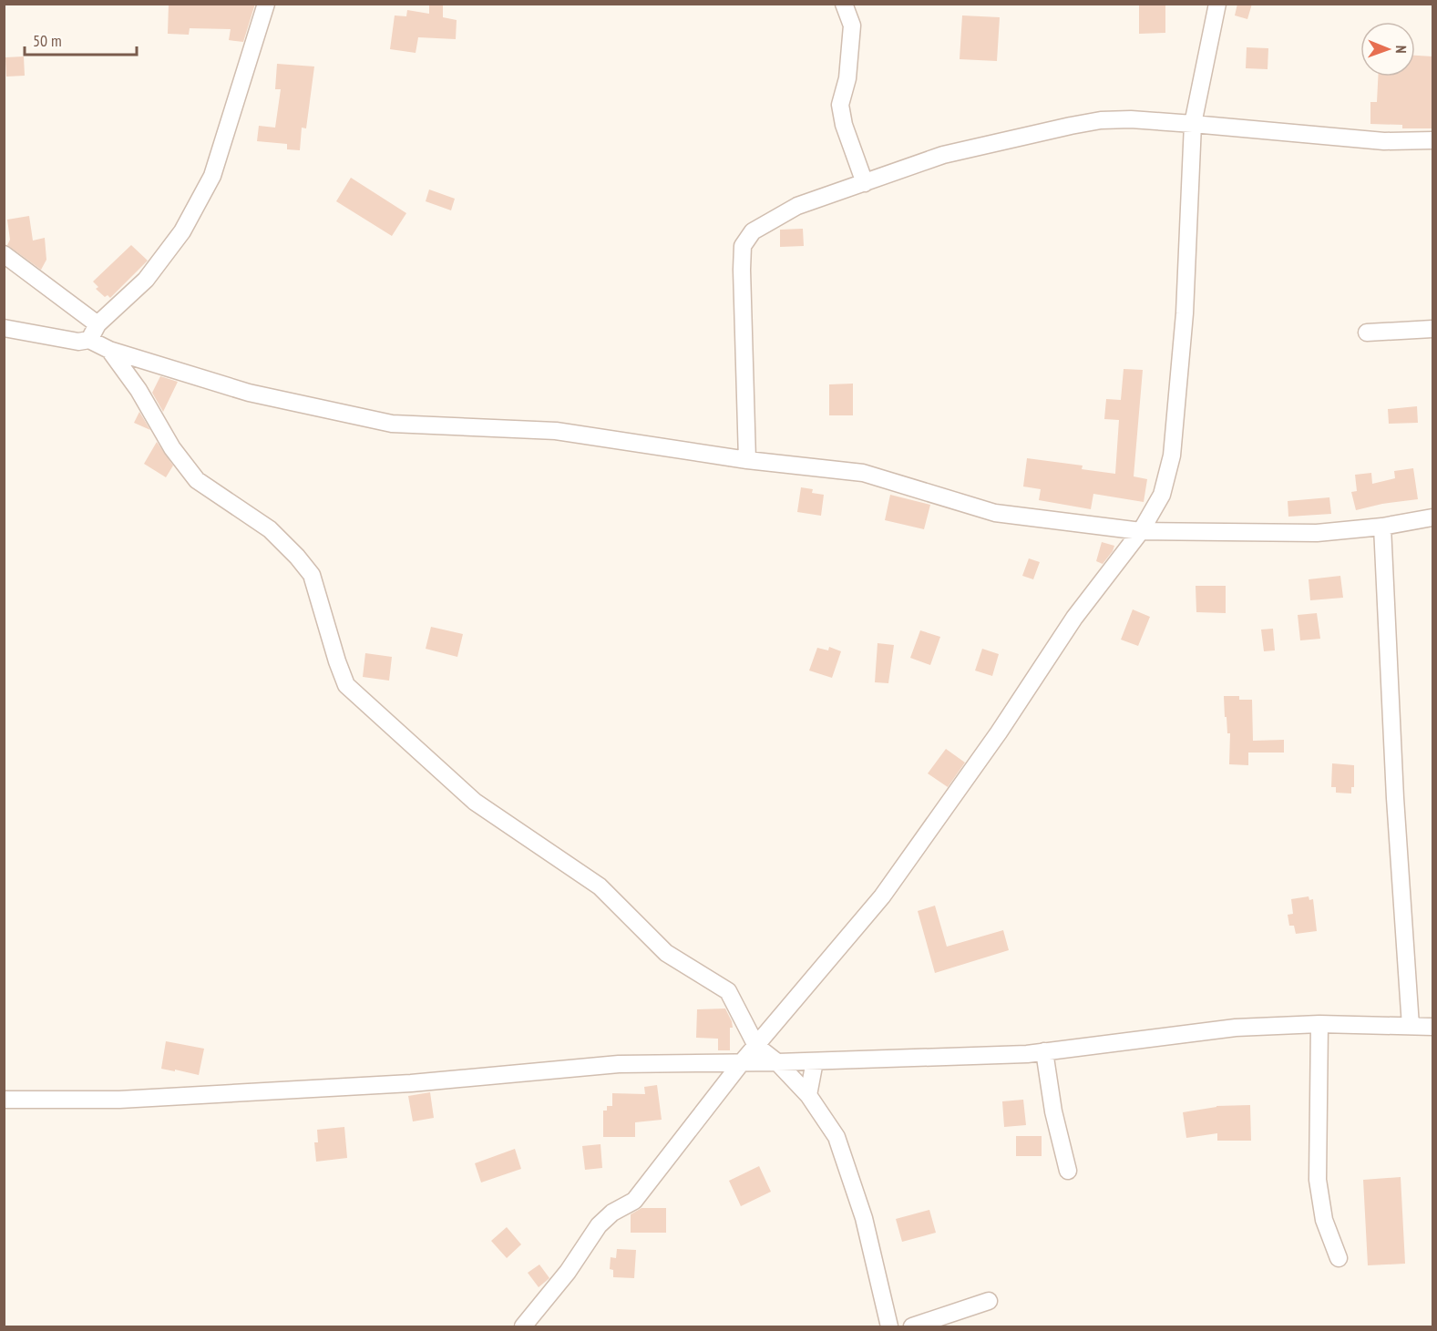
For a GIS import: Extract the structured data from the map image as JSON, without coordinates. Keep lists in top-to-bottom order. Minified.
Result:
{"scale_bar":"50 m","north":"right"}
